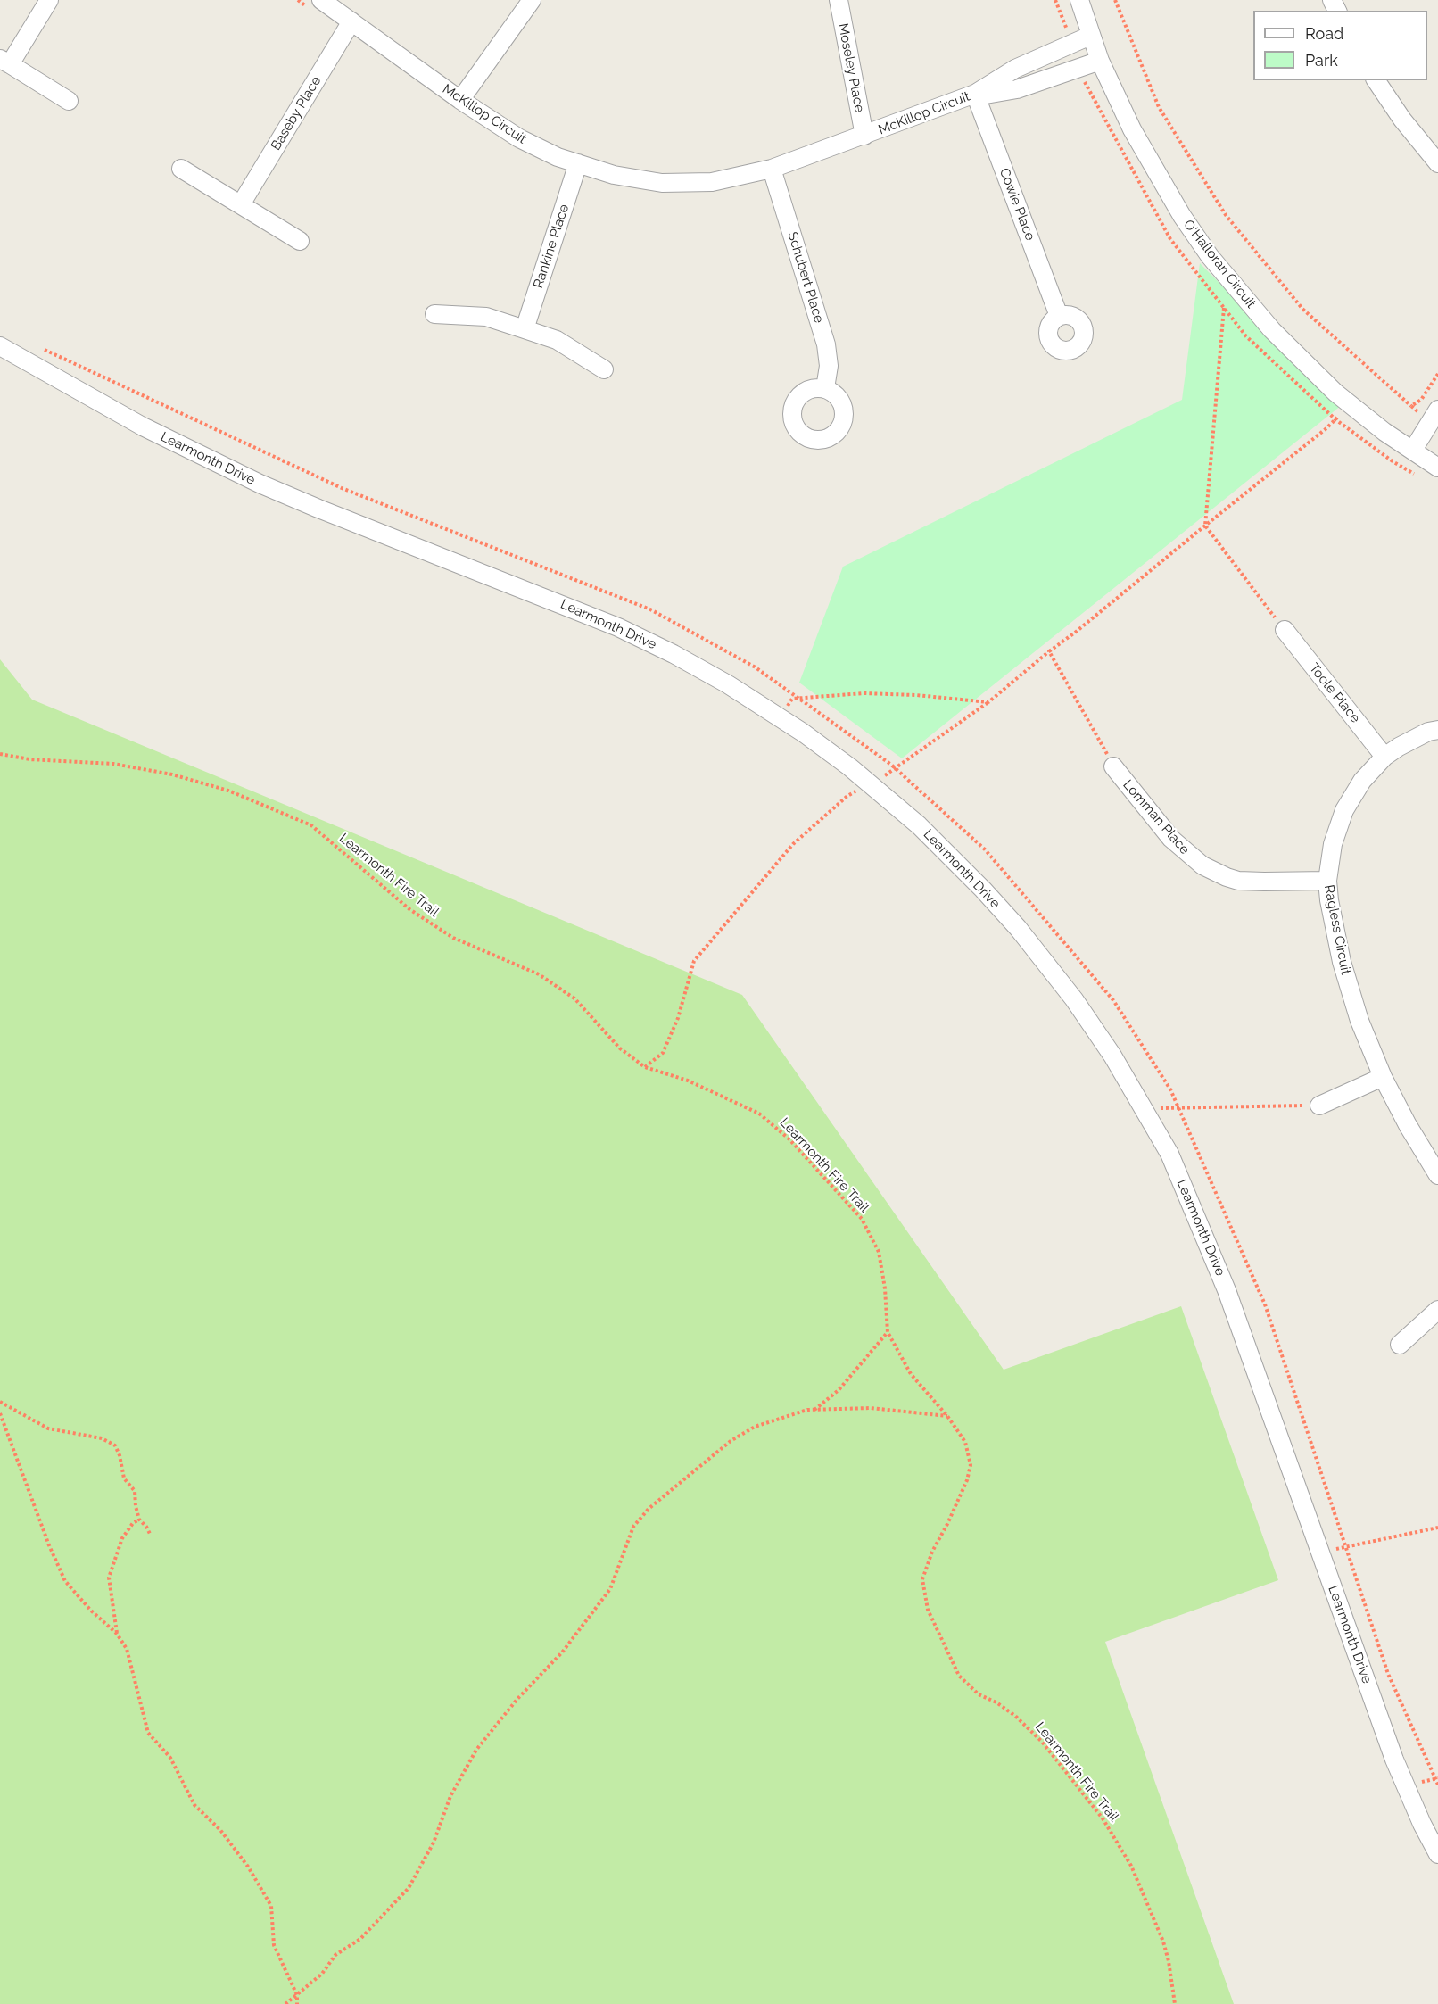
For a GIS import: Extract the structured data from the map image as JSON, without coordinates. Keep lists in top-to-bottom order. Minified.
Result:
{"streets":{"street":["Moseley Place","Baseby Place","McKillop Circuit","Cowie Place","Rankine Place","O'Halloran Circuit","Schubert Place","Learmonth Drive","Toole Place","Lomman Place","Ragless Circuit"],"path":["Learmonth Fire Trail"]},"crossings":[["Moseley Place","McKillop Circuit"],["Baseby Place","McKillop Circuit"],["McKillop Circuit","Cowie Place"],["McKillop Circuit","Rankine Place"],["McKillop Circuit","O'Halloran Circuit"],["McKillop Circuit","Schubert Place"],["Toole Place","Ragless Circuit"],["Lomman Place","Ragless Circuit"]],"legend":["Road","Park"]}
